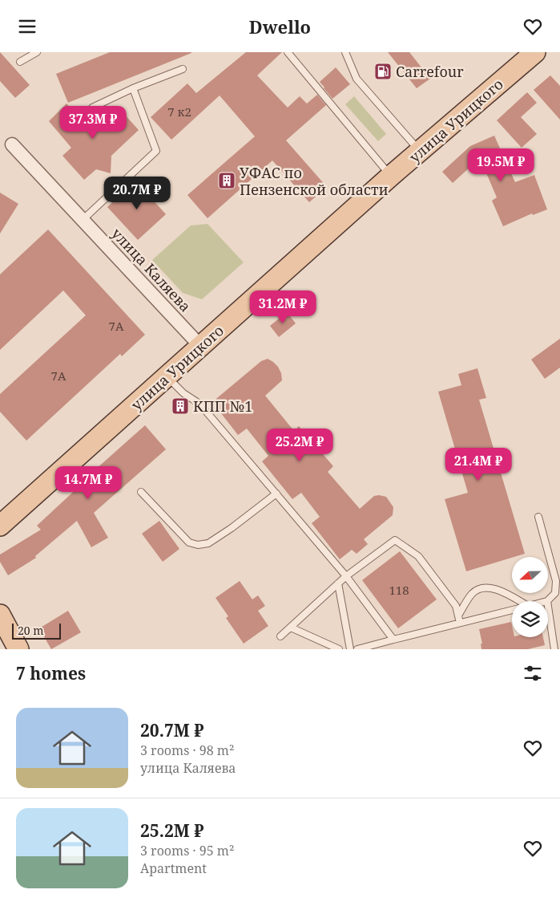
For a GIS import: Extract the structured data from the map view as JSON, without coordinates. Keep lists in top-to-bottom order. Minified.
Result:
{"streets":{"main road":["улица Урицкого"],"street":["улица Каляева"]},"crossings":[["улица Урицкого","улица Каляева"]],"places":{"fuel station":["Carrefour"],"building":["УФАС по Пензенской области","КПП №1"]},"house_numbers":["7 к2","7А","7А","118"],"scale_bar":"20 m","north":"left","page":{"header":"Dwello","price":["37.3M ₽","19.5M ₽","20.7M ₽","31.2M ₽","25.2M ₽","21.4M ₽","14.7M ₽"],"scale":"20 m","heading":"7 homes","list":[{"name":"20.7M ₽","note":"3 rooms · 98 m² · улица Каляева"},{"name":"25.2M ₽","note":"3 rooms · 95 m² · Apartment"}]}}
